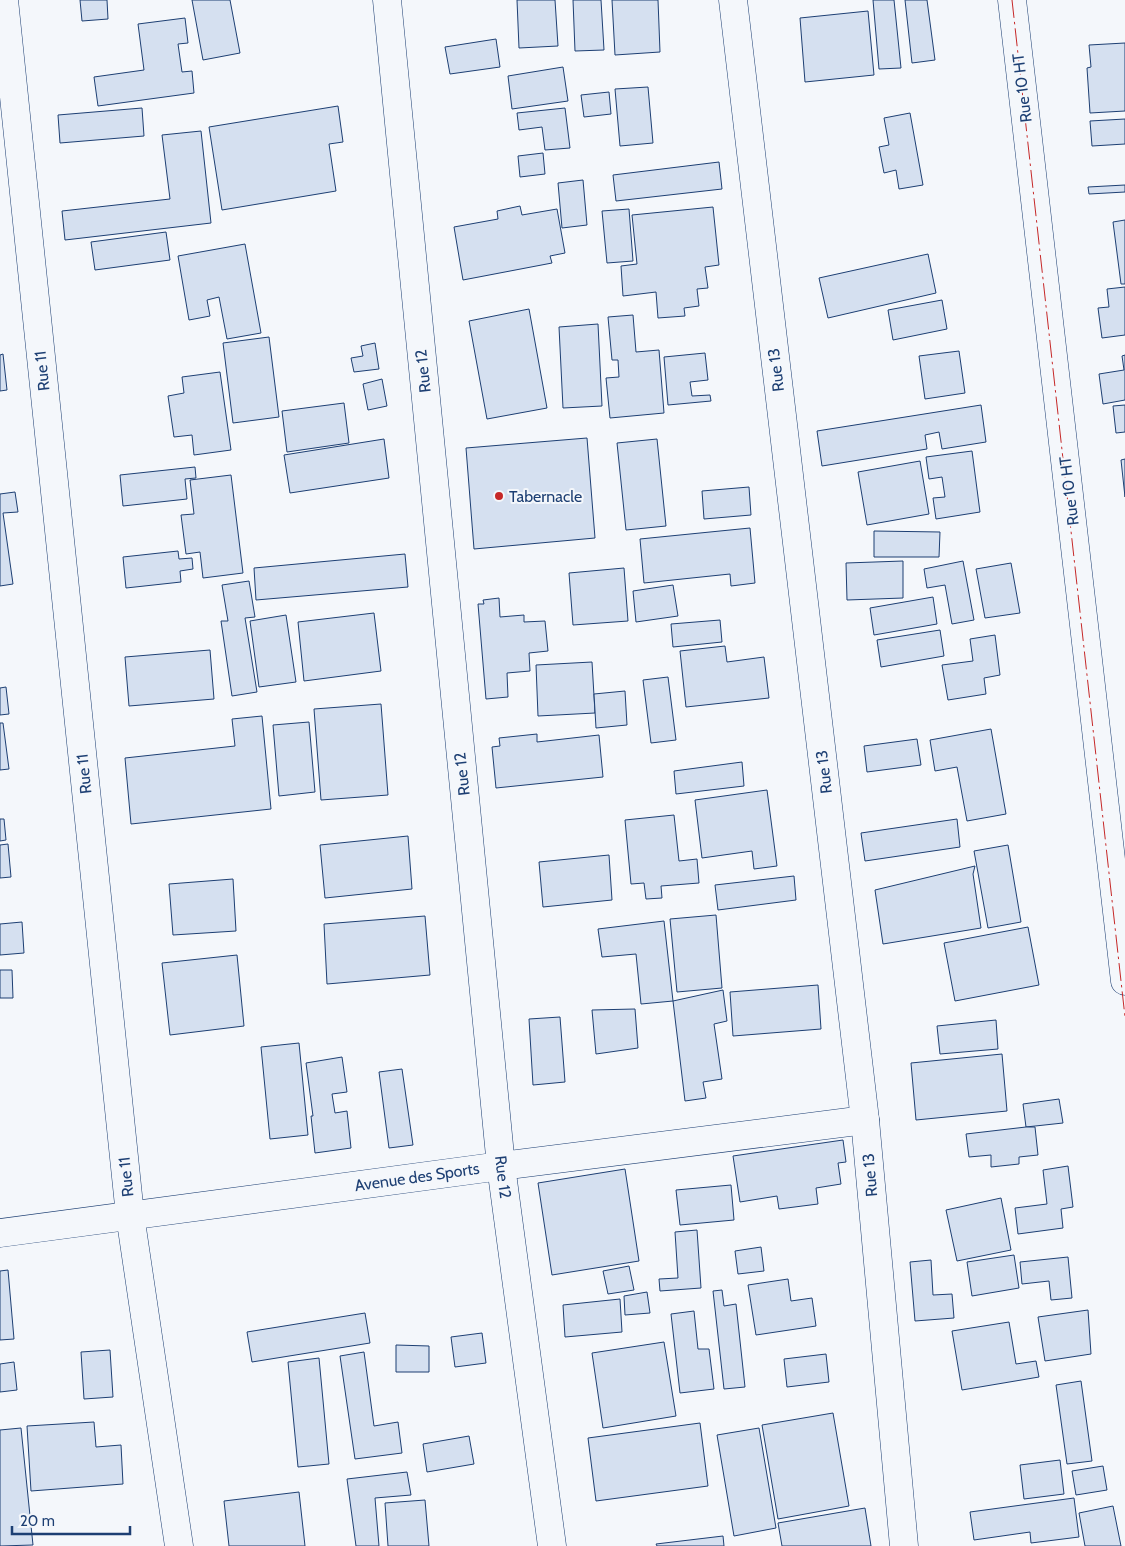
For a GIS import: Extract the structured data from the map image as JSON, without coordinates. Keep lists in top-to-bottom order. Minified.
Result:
{"streets":{"street":["Rue 10 HT","Rue 13","Rue 11","Rue 12","Avenue des Sports"]},"crossings":[["Rue 13","Avenue des Sports"],["Rue 11","Avenue des Sports"],["Rue 12","Avenue des Sports"]],"places":["Tabernacle"],"scale_bar":"20 m"}
